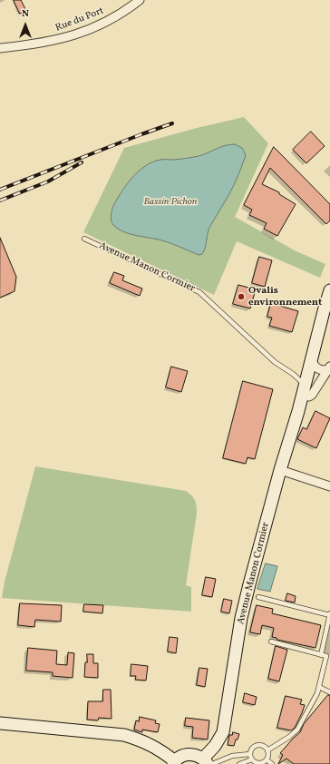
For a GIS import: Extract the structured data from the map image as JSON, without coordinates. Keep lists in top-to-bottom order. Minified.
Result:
{"streets":{"street":["Rue du Port","Avenue Manon Cormier"]},"parks":["Bassin Pichon"],"places":["Ovalis environnement"],"north":"top"}
